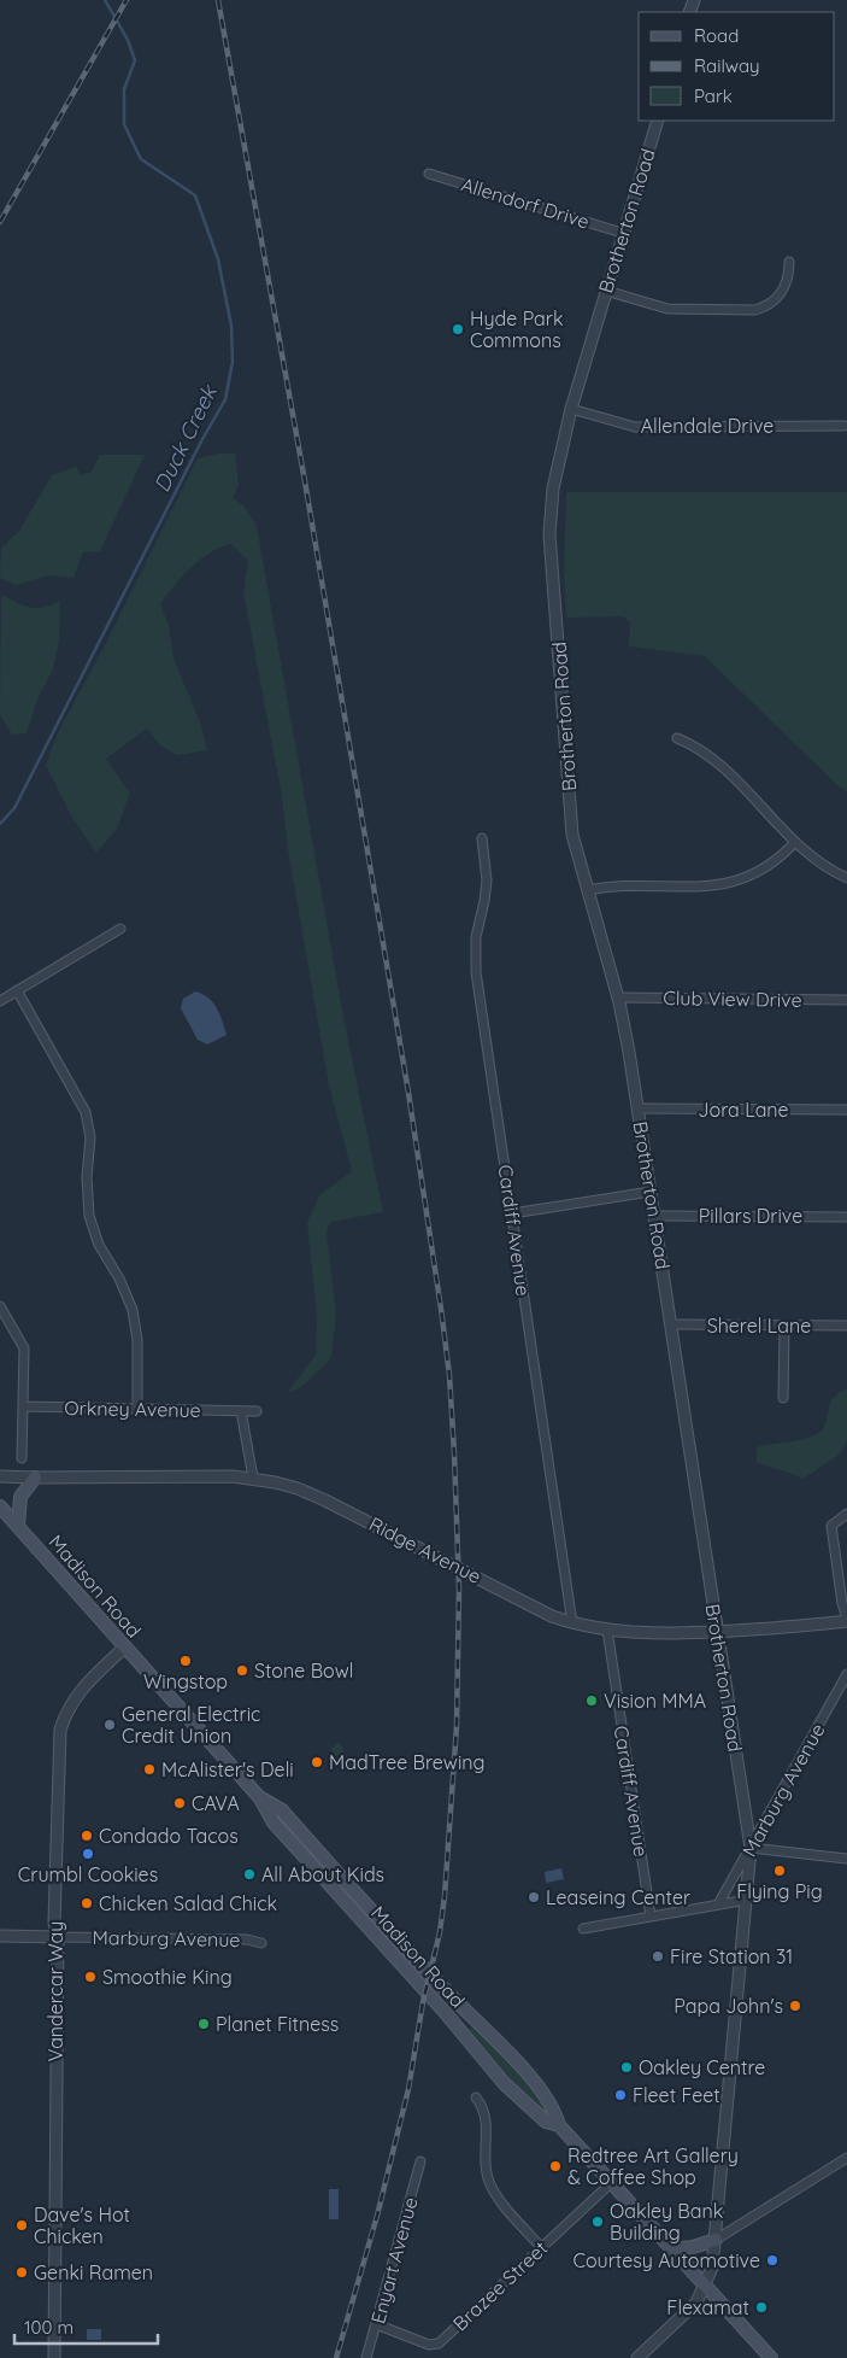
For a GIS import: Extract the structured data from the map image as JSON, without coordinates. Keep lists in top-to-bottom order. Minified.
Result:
{"streets":{"main road":["Madison Road"],"street":["Allendorf Drive","Brotherton Road","Allendale Drive","Club View Drive","Jora Lane","Pillars Drive","Cardiff Avenue","Sherel Lane","Orkney Avenue","Ridge Avenue","Marburg Avenue","Vandercar Way","Enyart Avenue","Brazee Street"]},"crossings":[["Allendorf Drive","Brotherton Road"],["Brotherton Road","Allendale Drive"],["Brotherton Road","Club View Drive"],["Brotherton Road","Jora Lane"],["Brotherton Road","Pillars Drive"],["Brotherton Road","Sherel Lane"],["Brotherton Road","Ridge Avenue"],["Brotherton Road","Madison Road"],["Brotherton Road","Marburg Avenue"],["Cardiff Avenue","Ridge Avenue"],["Madison Road","Vandercar Way"],["Madison Road","Brazee Street"],["Marburg Avenue","Vandercar Way"],["Enyart Avenue","Brazee Street"]],"water":["Duck Creek"],"places":["Hyde Park Commons","Wingstop","Stone Bowl","Vision MMA","General Electric Credit Union","MadTree Brewing","McAlister's Deli","CAVA","Condado Tacos","Crumbl Cookies","Flying Pig","All About Kids","Leaseing Center","Chicken Salad Chick","Fire Station 31","Smoothie King","Papa John's","Planet Fitness","Oakley Centre","Fleet Feet","Redtree Art Gallery & Coffee Shop","Oakley Bank Building","Dave's Hot Chicken","Courtesy Automotive","Genki Ramen","Flexamat"],"legend":["Road","Railway","Park"],"scale_bar":"100 m"}
